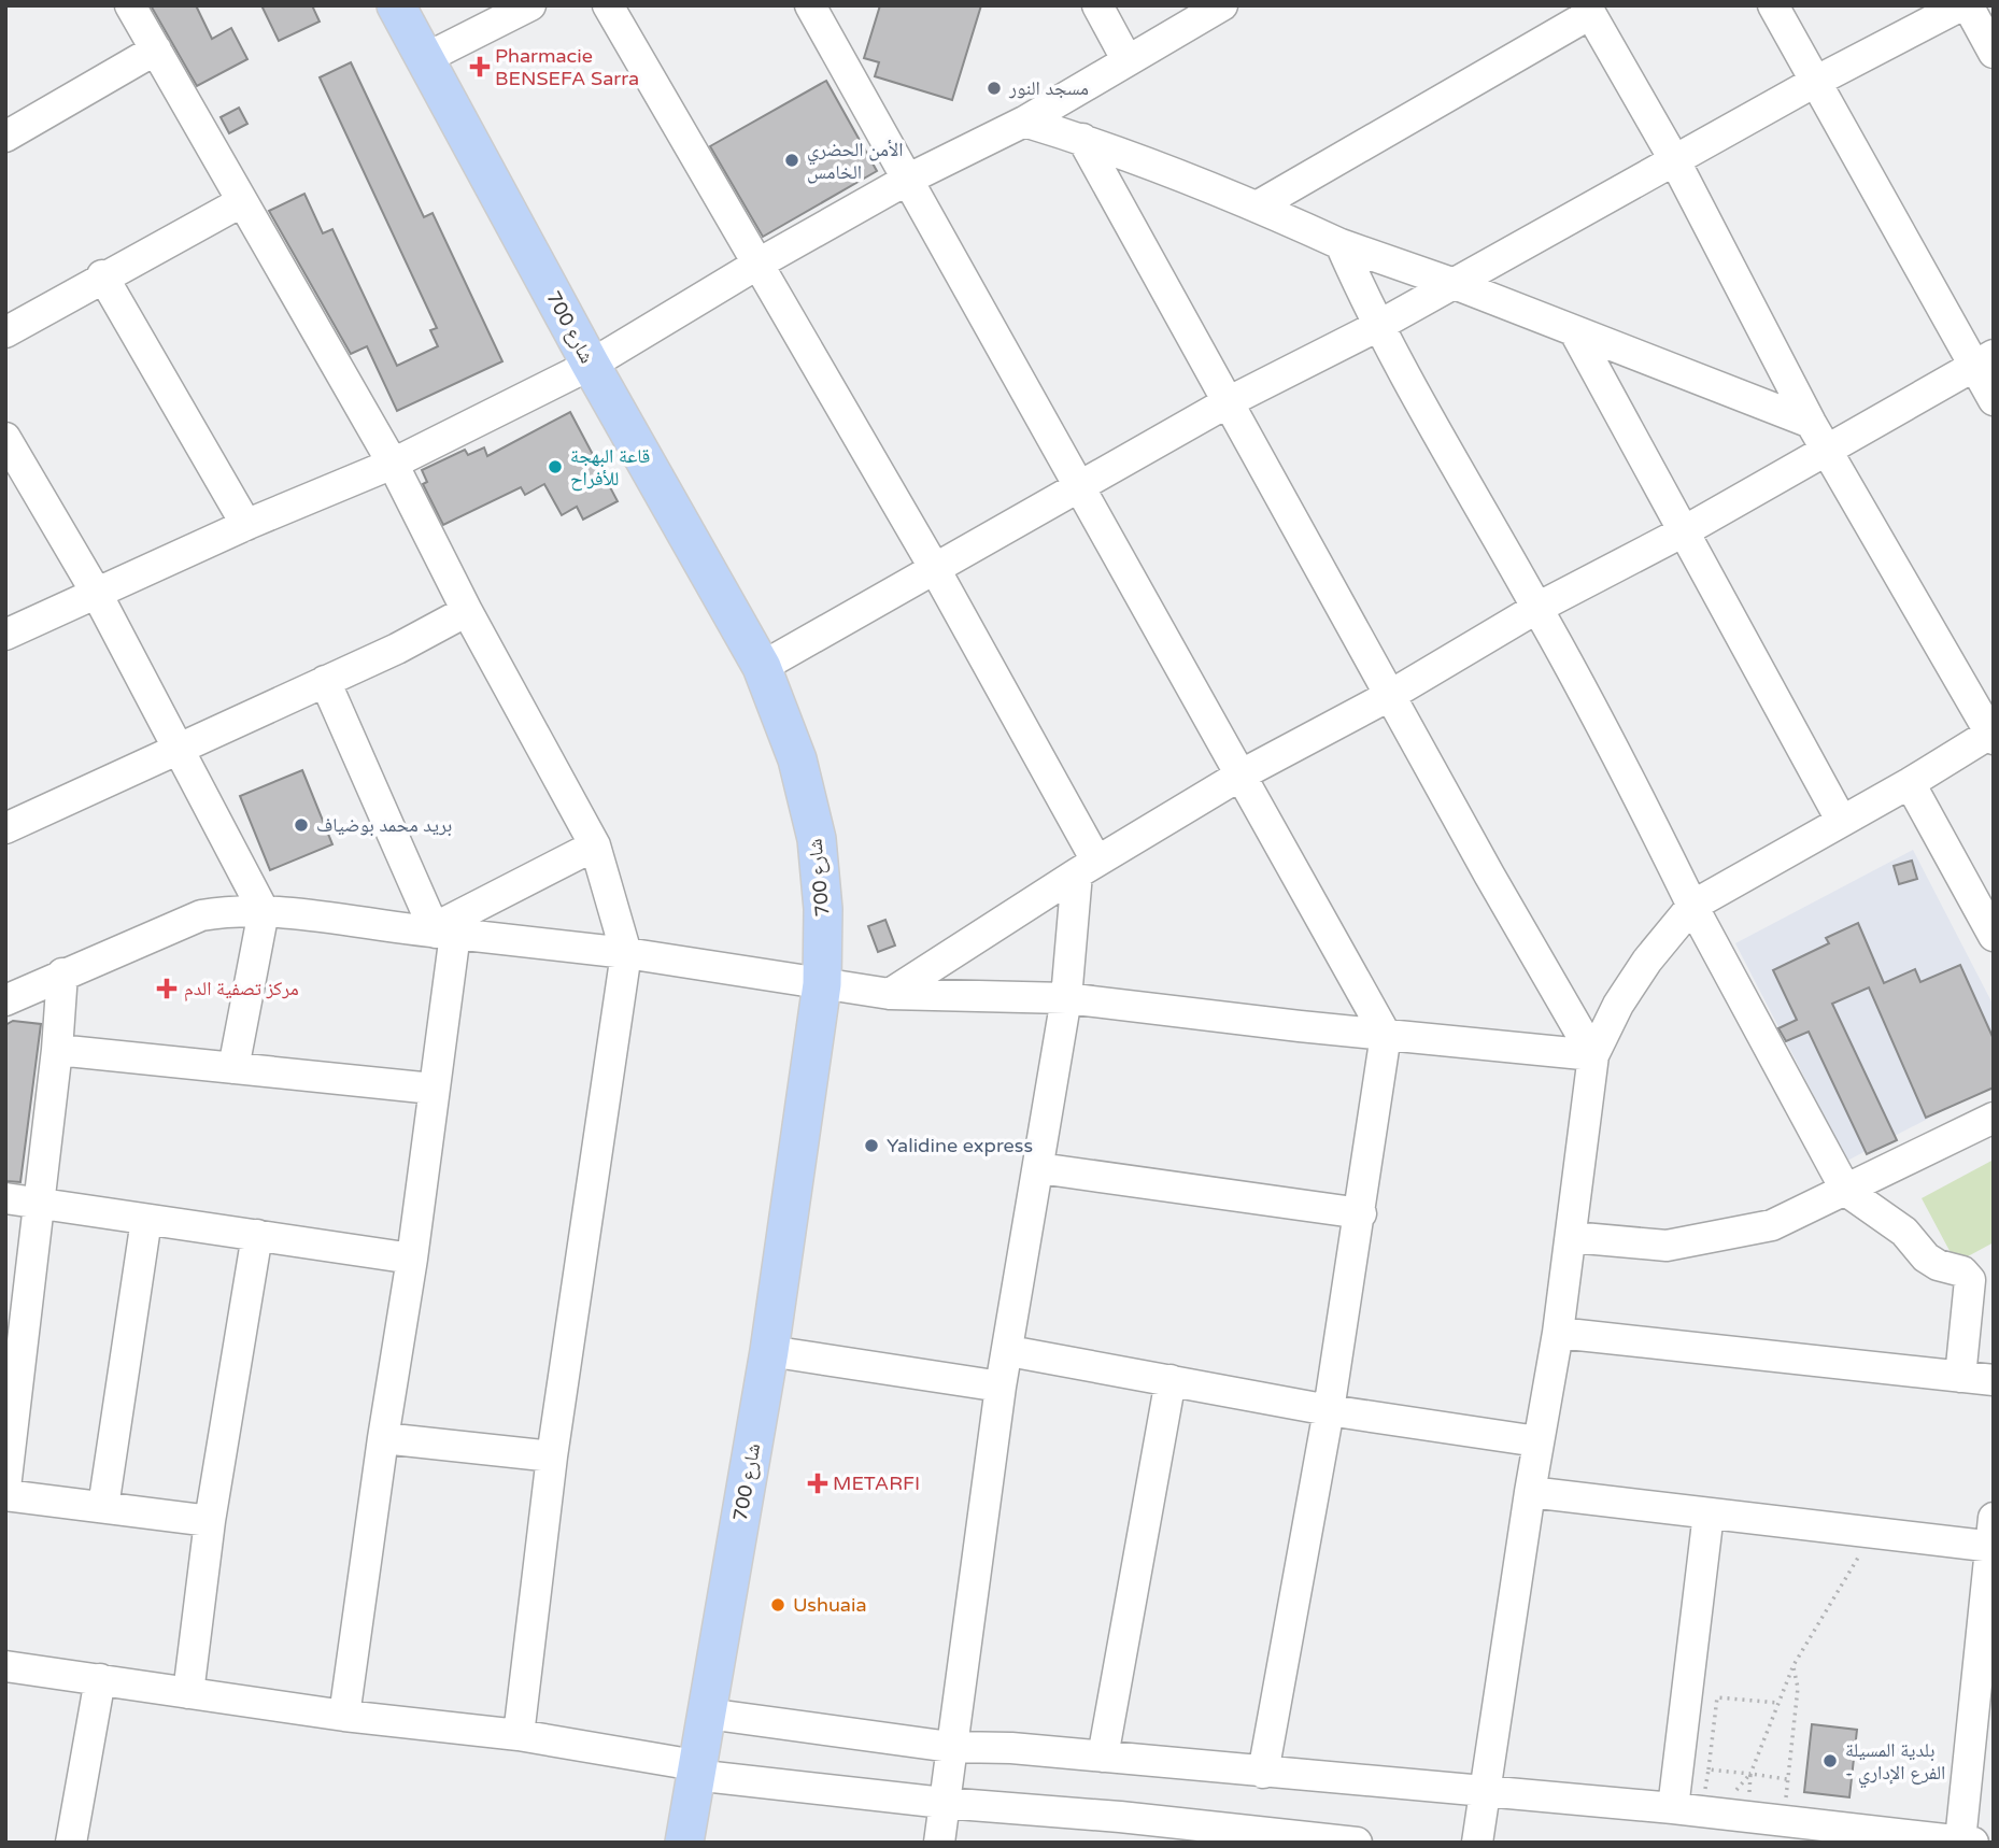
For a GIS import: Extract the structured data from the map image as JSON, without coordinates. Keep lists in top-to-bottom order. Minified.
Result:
{"streets":{"main road":["شارع 700"]},"places":{"health":["Pharmacie BENSEFA Sarra","مركز تصفية الدم","METARFI"],"other":["مسجد النور","الأمن الحضري الخامس","قاعة البهجة للأفراح","بريد محمد بوضياف","Yalidine express","Ushuaia","بلدية المسيلة - الفرع الإداري"]}}
